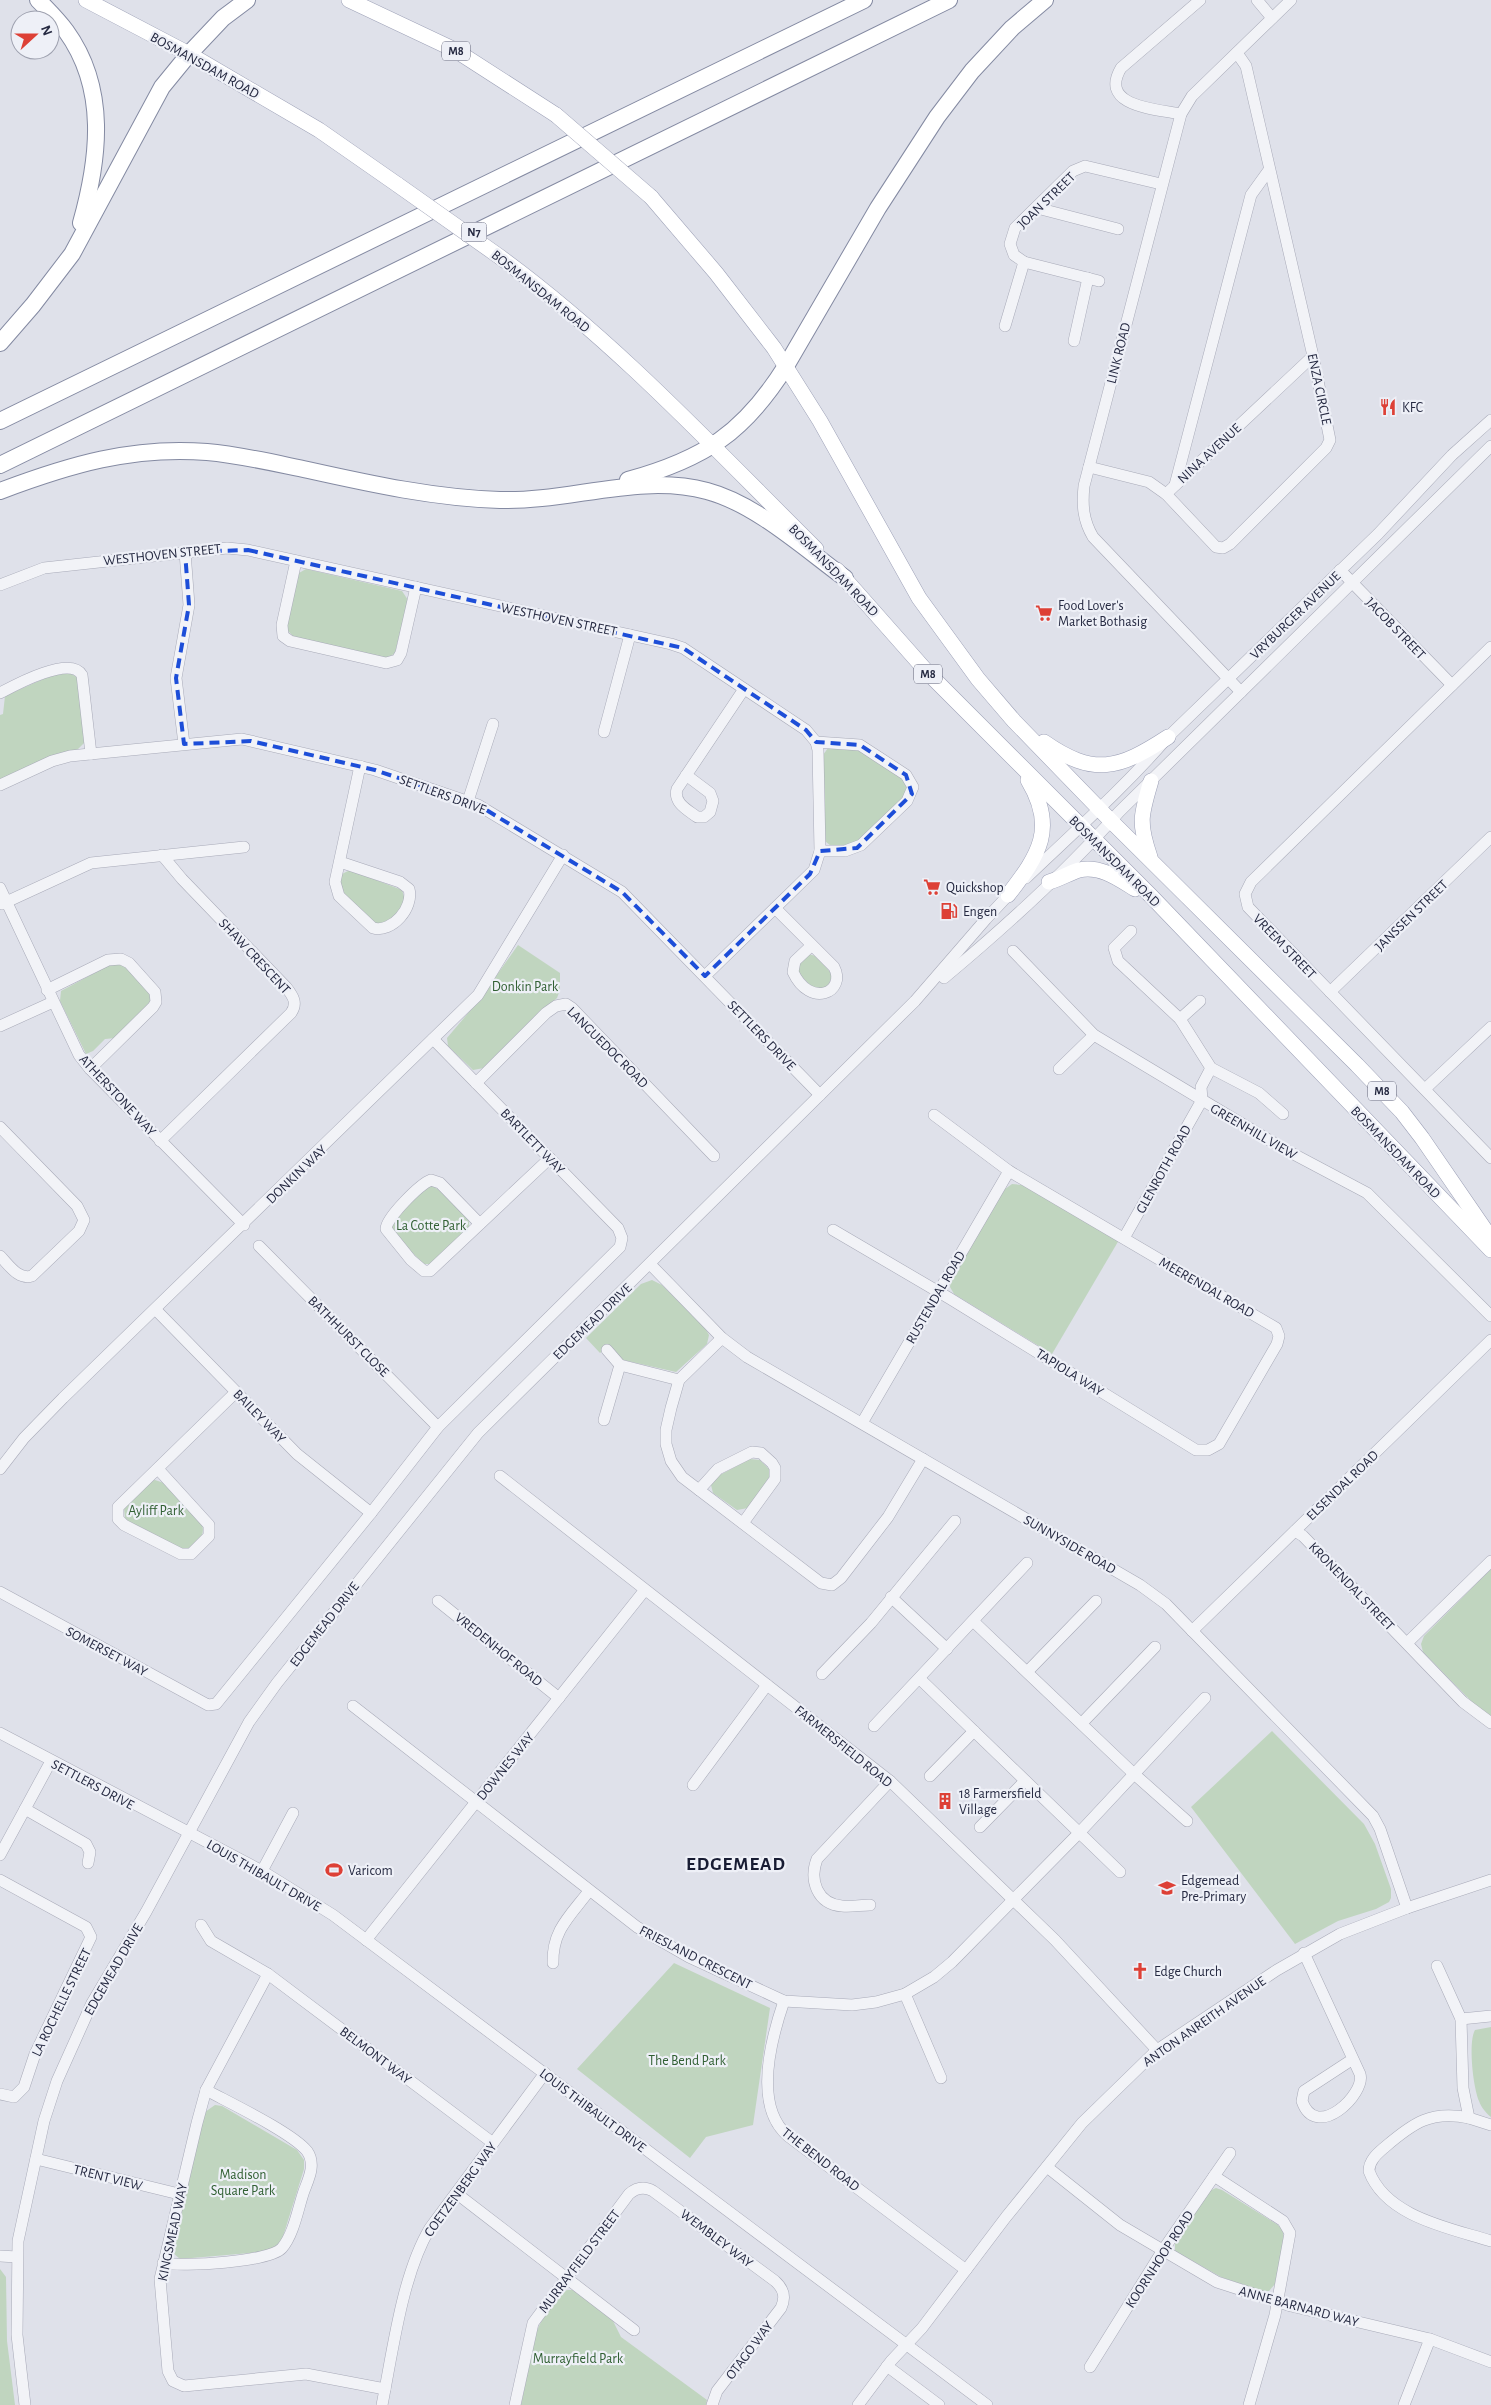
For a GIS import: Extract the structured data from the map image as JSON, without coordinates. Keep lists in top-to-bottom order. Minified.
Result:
{"streets":{"highway":["N7"],"main road":["M8","BOSMANSDAM ROAD"],"street":["JOAN STREET","LINK ROAD","ENZA CIRCLE","NINA AVENUE","WESTHOVEN STREET","VRYBURGER AVENUE","JACOB STREET","SETTLERS DRIVE","JANSSEN STREET","VREEM STREET","SHAW CRESCENT","LANGUEDOC ROAD","ATHERSTONE WAY","GREENHILL VIEW","BARTLETT WAY","GLENROTH ROAD","DONKIN WAY","MEERENDAL ROAD","RUSTENDAL ROAD","EDGEMEAD DRIVE","BATHHURST CLOSE","TAPIOLA WAY","BAILEY WAY","ELSENDAL ROAD","SUNNYSIDE ROAD","KRONENDAL STREET","VREDENHOF ROAD","SOMERSET WAY","FARMERSFIELD ROAD","DOWNES WAY","LOUIS THIBAULT DRIVE","FRIESLAND CRESCENT","LA ROCHELLE STREET","ANTON ANREITH AVENUE","BELMONT WAY","THE BEND ROAD","TRENT VIEW","COETZENBERG WAY","KINGSMEAD WAY","WEMBLEY WAY","KOORNHOOP ROAD","MURRAYFIELD STREET","ANNE BARNARD WAY","OTAGO WAY"]},"crossings":[["BOSMANSDAM ROAD","VRYBURGER AVENUE"],["BOSMANSDAM ROAD","EDGEMEAD DRIVE"],["JOAN STREET","LINK ROAD"],["LINK ROAD","ENZA CIRCLE"],["LINK ROAD","NINA AVENUE"],["LINK ROAD","VRYBURGER AVENUE"],["ENZA CIRCLE","NINA AVENUE"],["VRYBURGER AVENUE","JACOB STREET"],["VRYBURGER AVENUE","EDGEMEAD DRIVE"],["JACOB STREET","VREEM STREET"],["SETTLERS DRIVE","DONKIN WAY"],["SETTLERS DRIVE","EDGEMEAD DRIVE"],["SETTLERS DRIVE","LOUIS THIBAULT DRIVE"],["JANSSEN STREET","VREEM STREET"],["SHAW CRESCENT","ATHERSTONE WAY"],["LANGUEDOC ROAD","BARTLETT WAY"],["ATHERSTONE WAY","DONKIN WAY"],["GREENHILL VIEW","GLENROTH ROAD"],["BARTLETT WAY","DONKIN WAY"],["BARTLETT WAY","BATHHURST CLOSE"],["GLENROTH ROAD","MEERENDAL ROAD"],["DONKIN WAY","BAILEY WAY"],["MEERENDAL ROAD","RUSTENDAL ROAD"],["MEERENDAL ROAD","TAPIOLA WAY"],["RUSTENDAL ROAD","TAPIOLA WAY"],["RUSTENDAL ROAD","SUNNYSIDE ROAD"],["EDGEMEAD DRIVE","SUNNYSIDE ROAD"],["EDGEMEAD DRIVE","LOUIS THIBAULT DRIVE"],["EDGEMEAD DRIVE","TRENT VIEW"],["BAILEY WAY","SOMERSET WAY"],["ELSENDAL ROAD","SUNNYSIDE ROAD"],["ELSENDAL ROAD","KRONENDAL STREET"],["SUNNYSIDE ROAD","ANTON ANREITH AVENUE"],["VREDENHOF ROAD","DOWNES WAY"],["FARMERSFIELD ROAD","DOWNES WAY"],["FARMERSFIELD ROAD","FRIESLAND CRESCENT"],["FARMERSFIELD ROAD","ANTON ANREITH AVENUE"],["DOWNES WAY","LOUIS THIBAULT DRIVE"],["DOWNES WAY","FRIESLAND CRESCENT"],["LOUIS THIBAULT DRIVE","ANTON ANREITH AVENUE"],["LOUIS THIBAULT DRIVE","COETZENBERG WAY"],["FRIESLAND CRESCENT","THE BEND ROAD"],["ANTON ANREITH AVENUE","THE BEND ROAD"],["ANTON ANREITH AVENUE","ANNE BARNARD WAY"],["BELMONT WAY","COETZENBERG WAY"],["BELMONT WAY","KINGSMEAD WAY"],["TRENT VIEW","KINGSMEAD WAY"],["COETZENBERG WAY","KINGSMEAD WAY"],["WEMBLEY WAY","MURRAYFIELD STREET"],["WEMBLEY WAY","OTAGO WAY"],["KOORNHOOP ROAD","ANNE BARNARD WAY"]],"districts":["EDGEMEAD"],"parks":["Donkin Park","La Cotte Park","Ayliff Park","The Bend Park","Madison Square Park","Murrayfield Park"],"places":{"restaurant":["KFC"],"supermarket":["Food Lover's Market Bothasig","Quickshop"],"fuel station":["Engen"],"building":["18 Farmersfield Village"],"sports":["Varicom"],"school or university":["Edgemead Pre-Primary"],"church":["Edge Church"]},"north":"right"}
